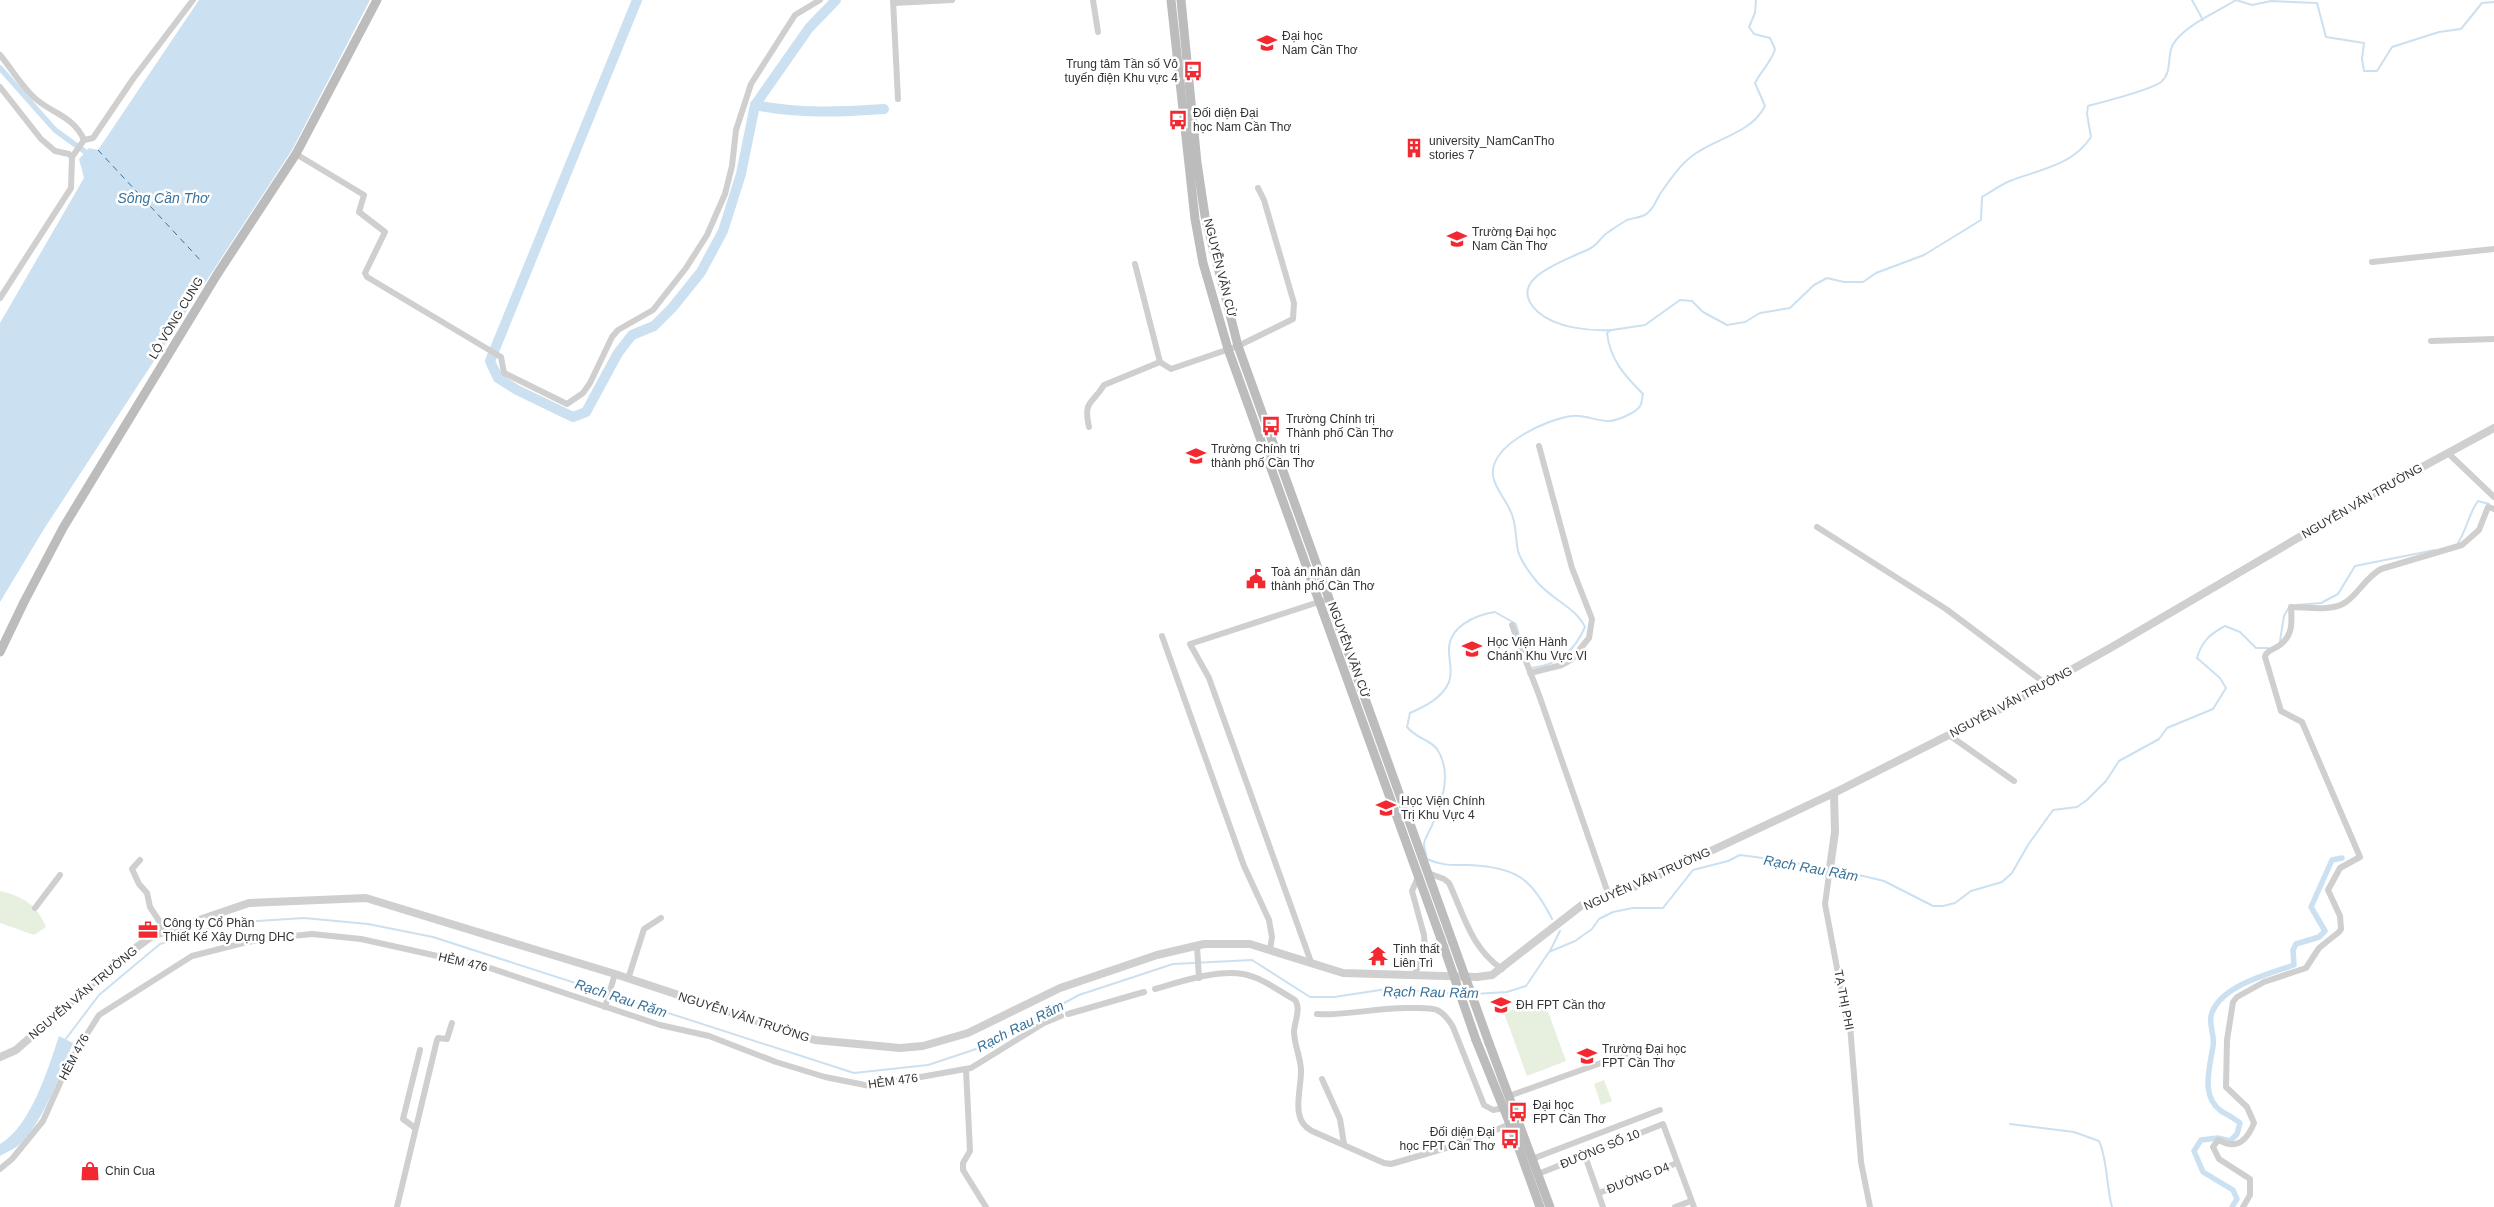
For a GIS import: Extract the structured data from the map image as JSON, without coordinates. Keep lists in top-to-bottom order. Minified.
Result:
{"streets":{"main road":["NGUYỄN VĂN CỪ","LỘ VÒNG CUNG"],"street":["NGUYỄN VĂN TRƯỜNG","HẺM 476","TẠ THỊ PHI","ĐƯỜNG SỐ 10","ĐƯỜNG D4"]},"crossings":[["NGUYỄN VĂN CỪ","ĐƯỜNG SỐ 10"],["NGUYỄN VĂN TRƯỜNG","TẠ THỊ PHI"],["ĐƯỜNG SỐ 10","ĐƯỜNG D4"]],"water":["Sông Cần Thơ","Rạch Rau Răm"],"places":{"school or university":["Đại học Nam Cần Thơ","Trường Đại học Nam Cần Thơ","Trường Chính trị thành phố Cần Thơ","Học Viện Hành Chánh Khu Vực VI","Học Viện Chính Trị Khu Vực 4","ĐH FPT Cần thơ","Trường Đại học FPT Cần Thơ"],"bus stop":["Trung tâm Tần số Vô tuyến điện Khu vực 4","Đối diện Đại học Nam Cần Thơ","Trường Chính trị Thành phố Cần Thơ","Đại học FPT Cần Thơ","Đối diện Đại học FPT Cần Thơ"],"building":["university_NamCanTho stories 7"],"public building":["Toà án nhân dân thành phố Cần Thơ"],"office":["Công ty Cổ Phần Thiết Kế Xây Dựng DHC"],"temple":["Tịnh thất Liên Trì"],"shop":["Chin Cua"]}}
